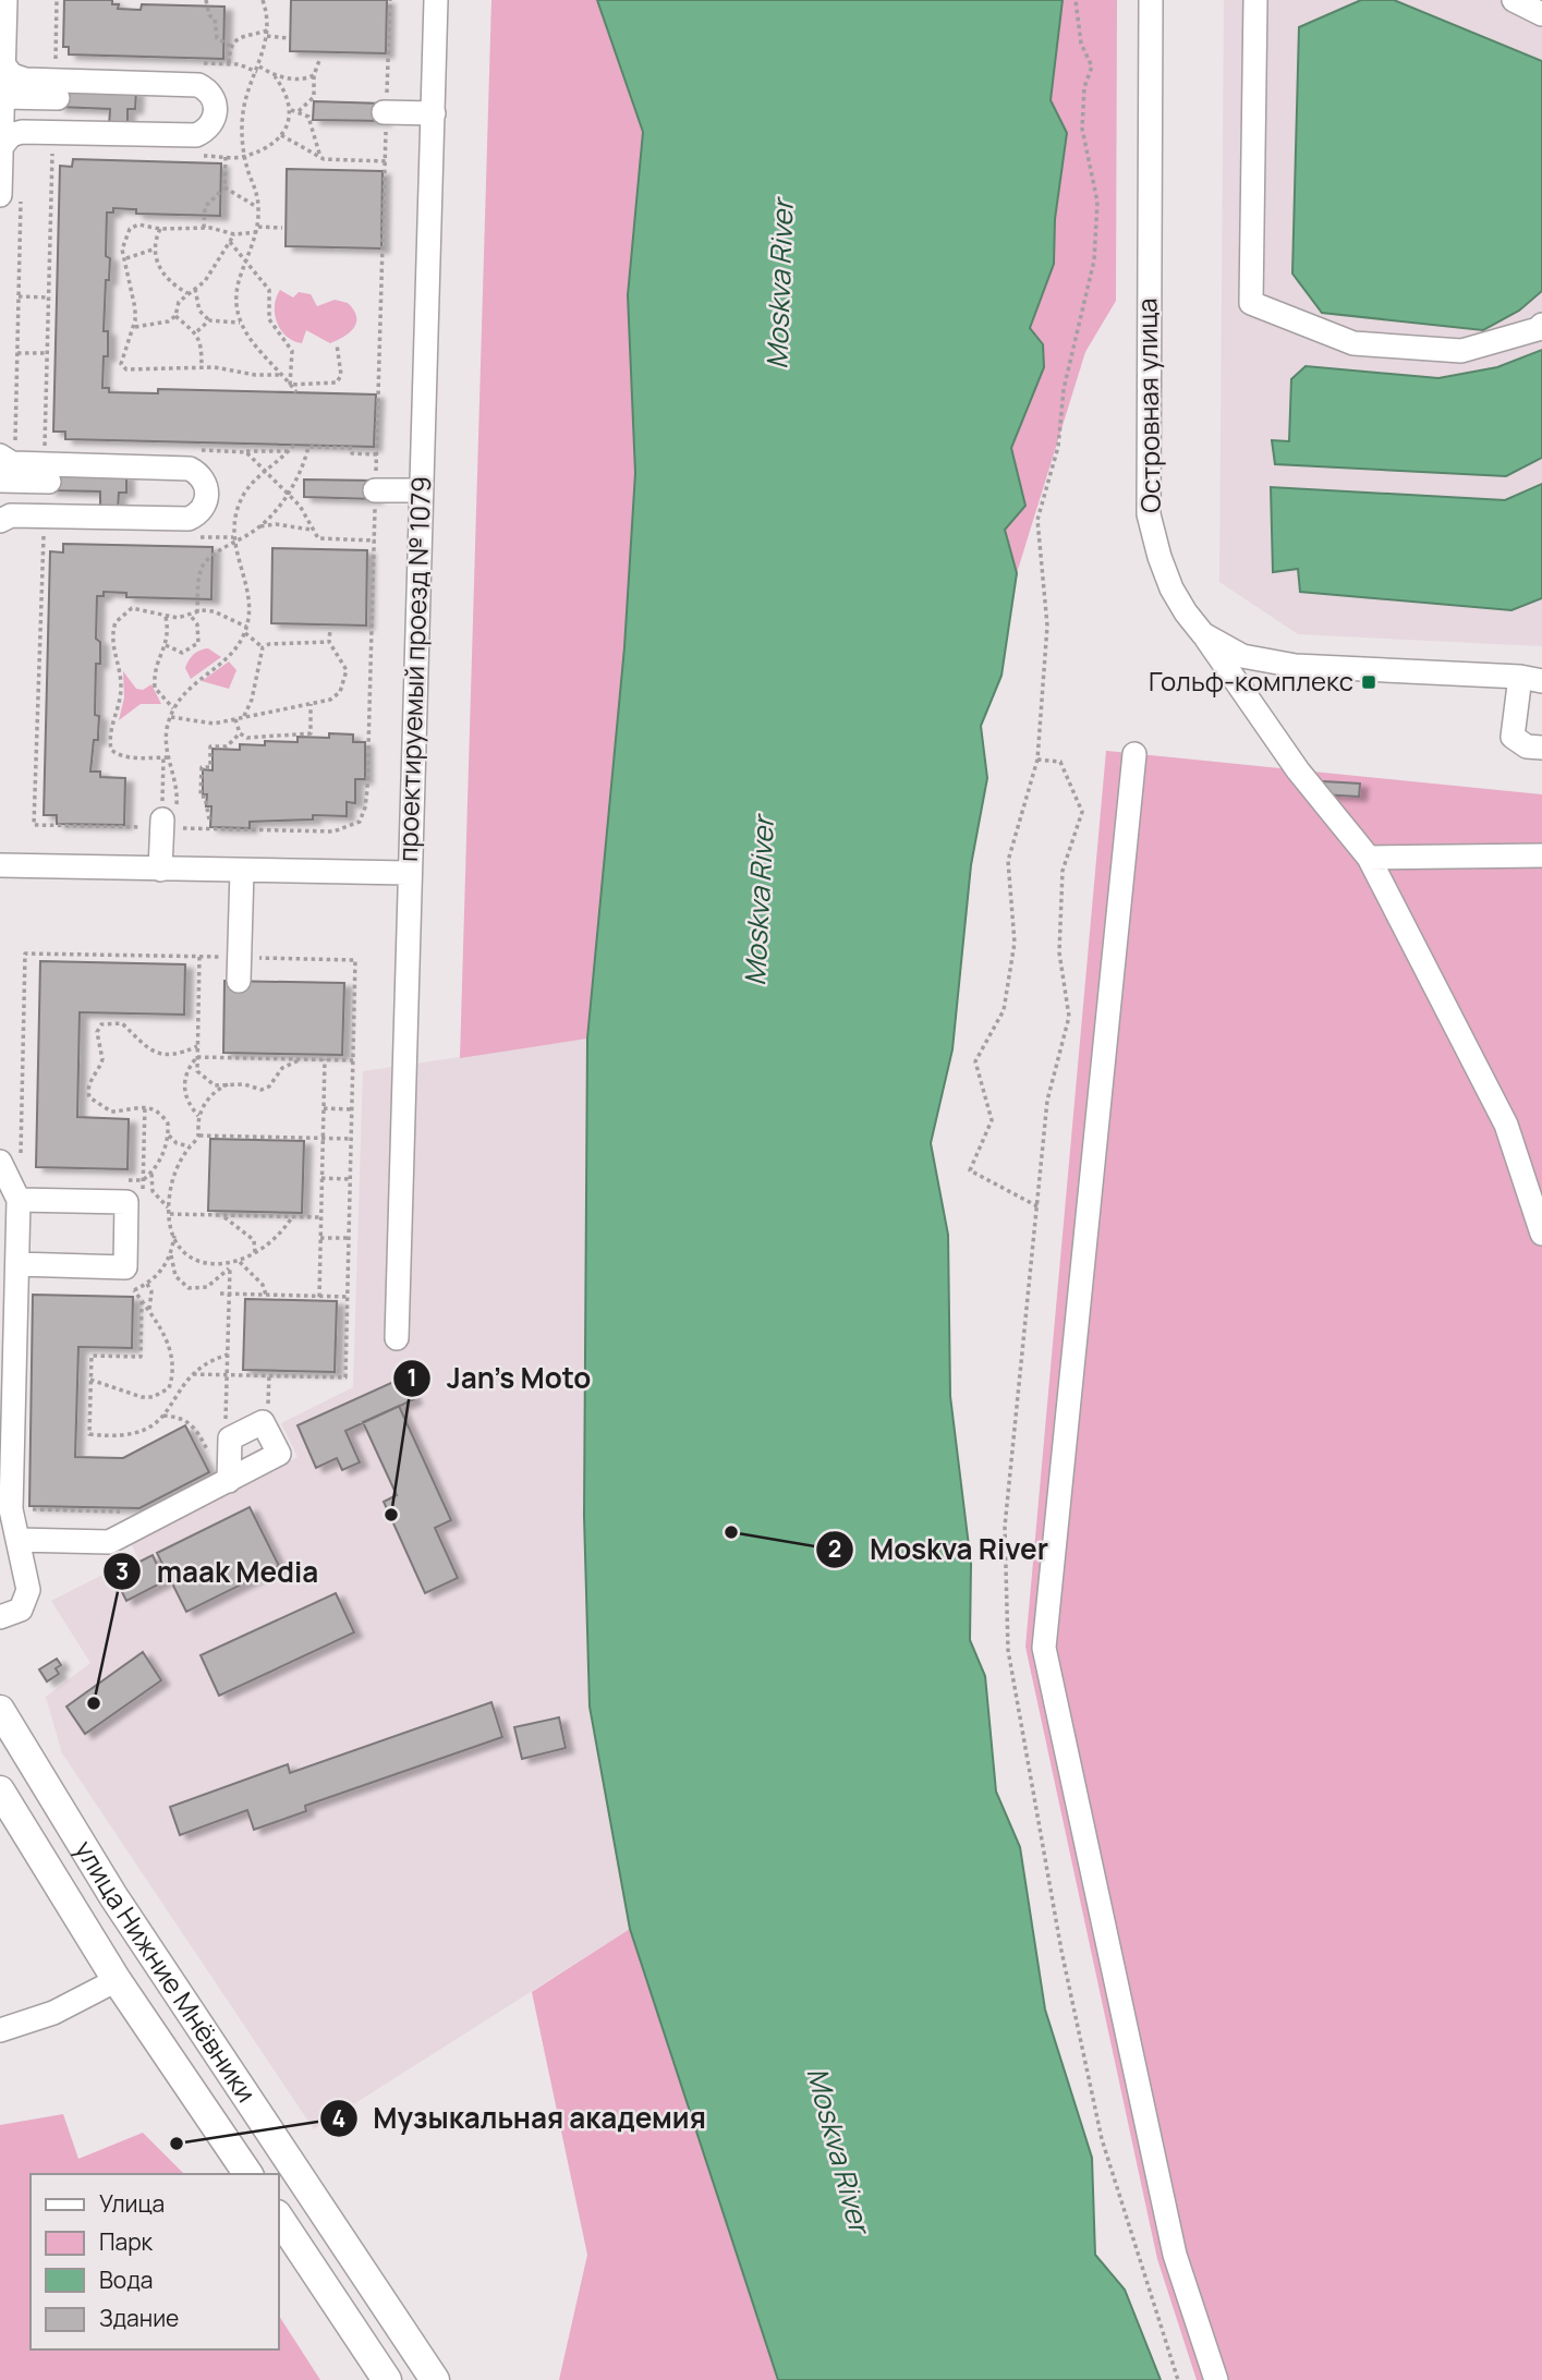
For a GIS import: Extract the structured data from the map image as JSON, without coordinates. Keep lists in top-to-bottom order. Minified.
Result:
{"streets":{"main road":["улица Нижние Мнёвники"],"street":["Островная улица","проектируемый проезд № 1079"]},"water":["Moskva River"],"places":{"transit":["Гольф-комплекс"],"other":["Jan's Moto","Moskva River","maak Media","Музыкальная академия"]},"legend":["Улица","Парк","Вода","Здание"]}
